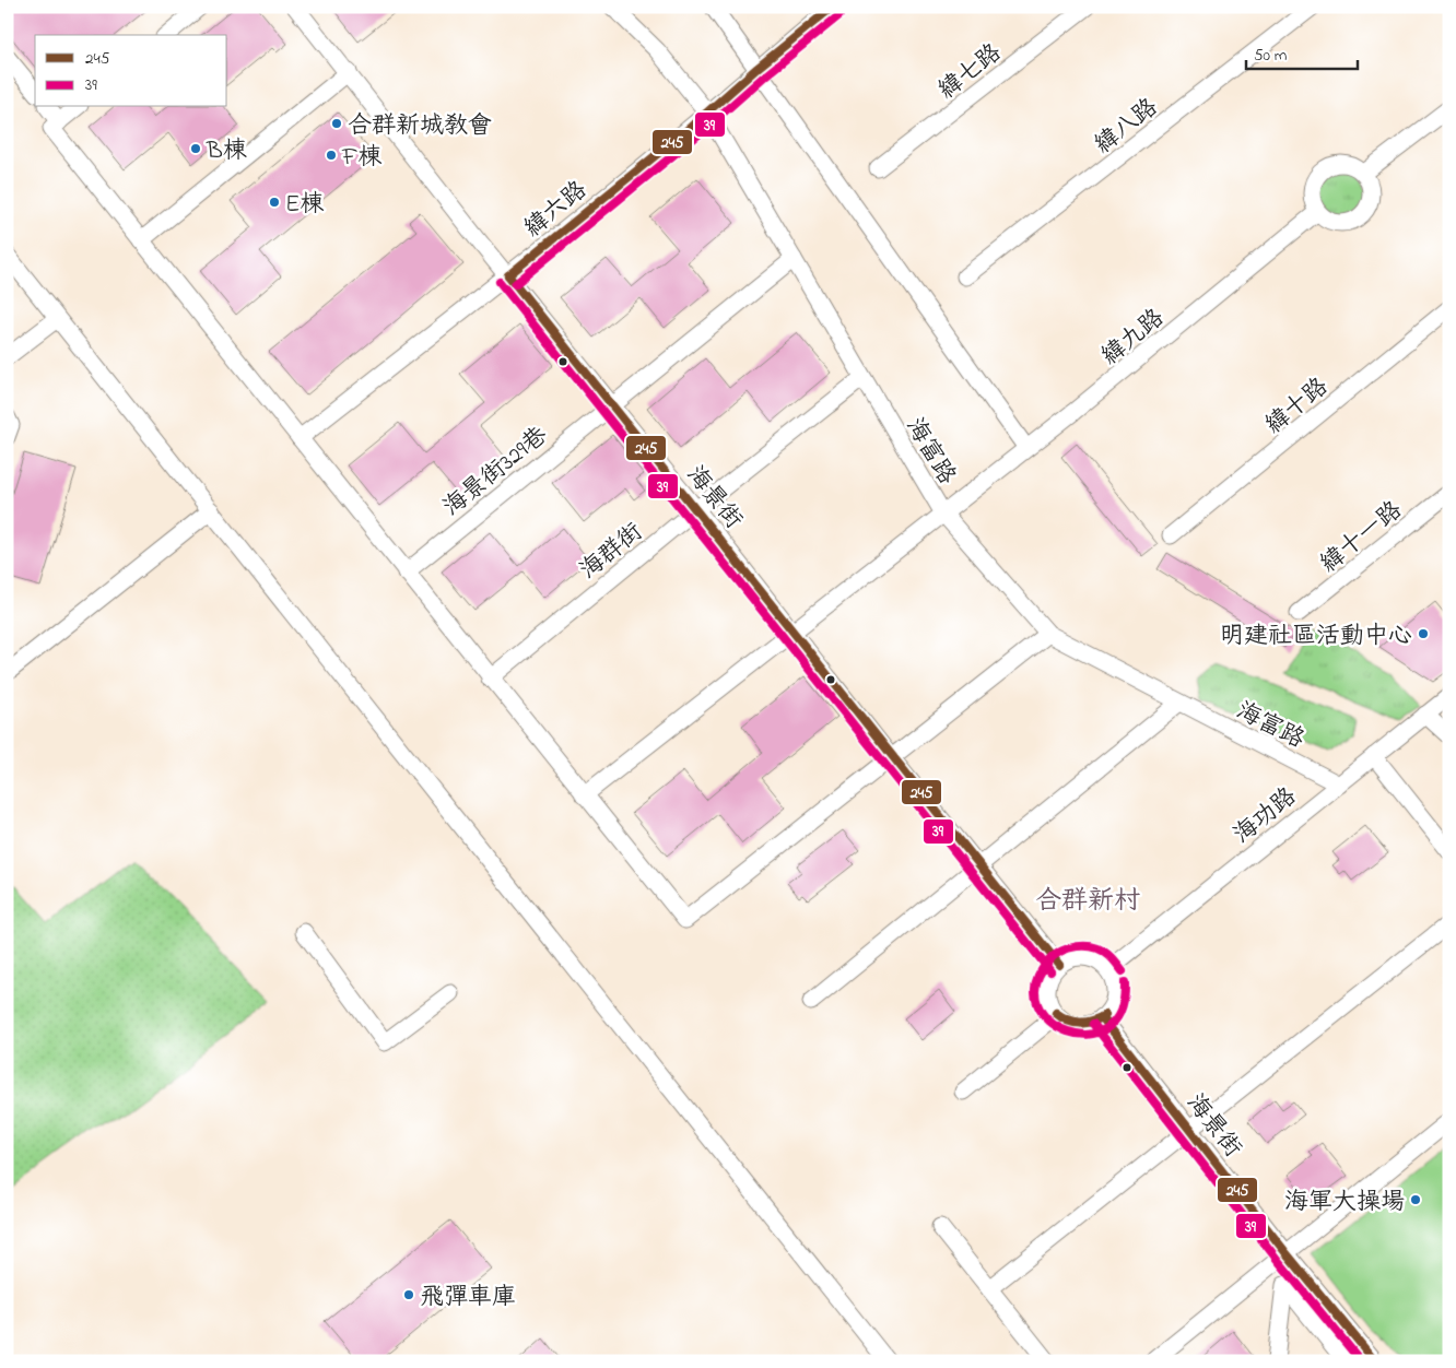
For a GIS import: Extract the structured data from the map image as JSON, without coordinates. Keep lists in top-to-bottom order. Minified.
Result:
{"streets":{"street":["緯七路","緯八路","緯六路","緯九路","緯十路","海富路","海景街329巷","海景街","緯十一路","海群街","海功路"]},"crossings":[["緯六路","海富路"],["緯六路","海景街"],["緯九路","海富路"],["緯九路","海景街"],["海富路","海景街329巷"],["海富路","海群街"],["海富路","海功路"],["海景街329巷","海景街"],["海景街","海群街"],["海景街","海功路"]],"districts":["合群新村"],"places":["合群新城教會","B棟","F棟","E棟","明建社區活動中心","海軍大操場","飛彈車庫"],"lines":["transit line 245","transit line 39"],"legend":["245","39"],"scale_bar":"50 m"}
